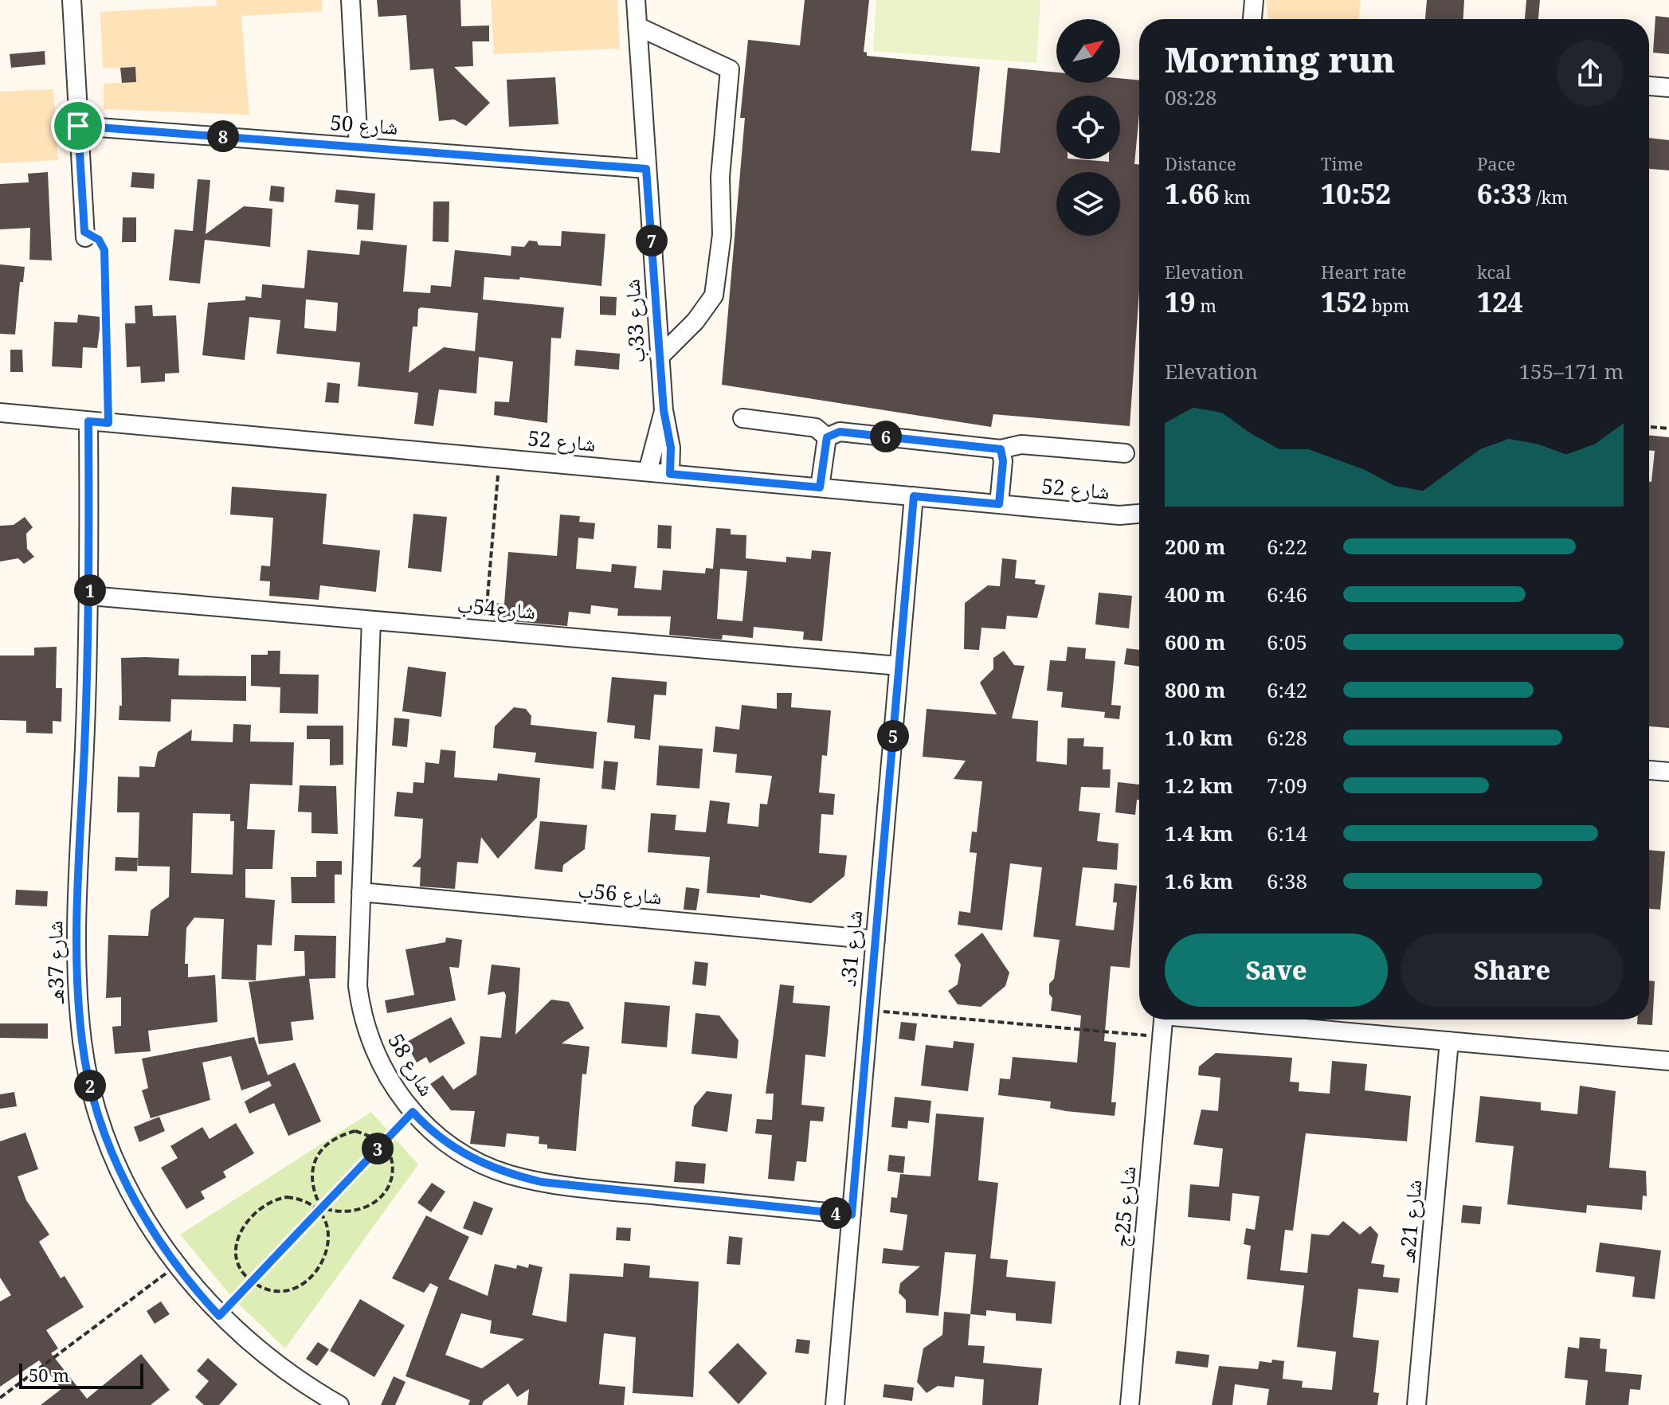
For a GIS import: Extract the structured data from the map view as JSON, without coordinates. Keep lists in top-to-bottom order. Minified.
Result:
{"streets":{"street":["شارع 50","شارع 33ب","شارع 52","شارع54ب","شارع 56ب","شارع 31د","شارع 37هـ","شارع 58","شارع 25ج","شارع 21هـ"]},"crossings":[["شارع 50","شارع 33ب"],["شارع 33ب","شارع 52"],["شارع 52","شارع 31د"],["شارع 52","شارع 37هـ"],["شارع54ب","شارع 31د"],["شارع54ب","شارع 37هـ"],["شارع54ب","شارع 58"],["شارع 56ب","شارع 31د"],["شارع 56ب","شارع 58"],["شارع 31د","شارع 58"]],"scale_bar":"50 m","north":"top right","page":{"heading":["Morning run","08:28"],"pins":["8","7","6","1","5","2","3","4"],"stats":[["Distance","1.66 km"],["Time","10:52"],["Pace","6:33 /km"],["Elevation","19 m"],["Heart rate","152 bpm"],["kcal","124"]],"chart":["Elevation","155–171 m"],"list":[{"name":"200 m","note":"6:22"},{"name":"400 m","note":"6:46"},{"name":"600 m","note":"6:05"},{"name":"800 m","note":"6:42"},{"name":"1.0 km","note":"6:28"},{"name":"1.2 km","note":"7:09"},{"name":"1.4 km","note":"6:14"},{"name":"1.6 km","note":"6:38"}],"buttons":["Save","Share"],"scale":"50 m"}}
